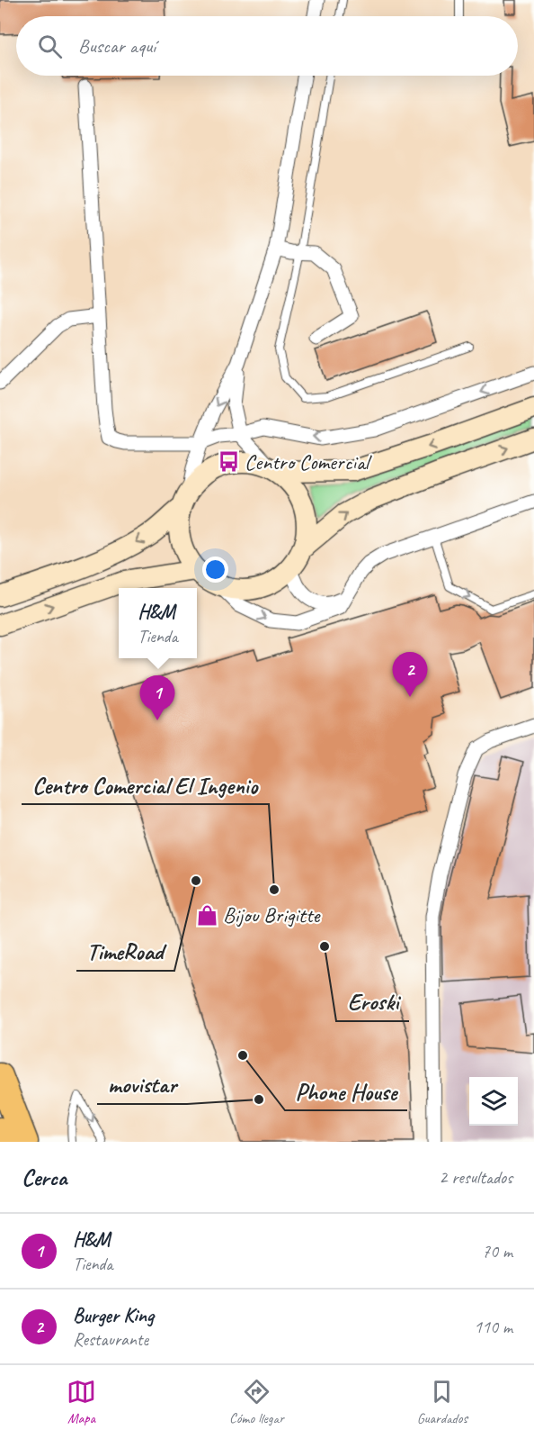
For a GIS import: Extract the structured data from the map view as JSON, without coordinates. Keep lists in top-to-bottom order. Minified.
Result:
{"places":{"bus stop":["Centro Comercial"],"other":["TimeRoad","Centro Comercial El Ingenio","Eroski","Phone House","movistar"],"shop":["Bijou Brigitte"]},"page":{"search":"Buscar aquí","popup":["H&M","Tienda"],"pins":["2","1"],"heading":["Cerca","2 resultados"],"list":[{"mark":"1","name":"H&M","note":"Tienda","value":"70 m"},{"mark":"2","name":"Burger King","note":"Restaurante","value":"110 m"}],"nav":["Mapa","Cómo llegar","Guardados"]}}
